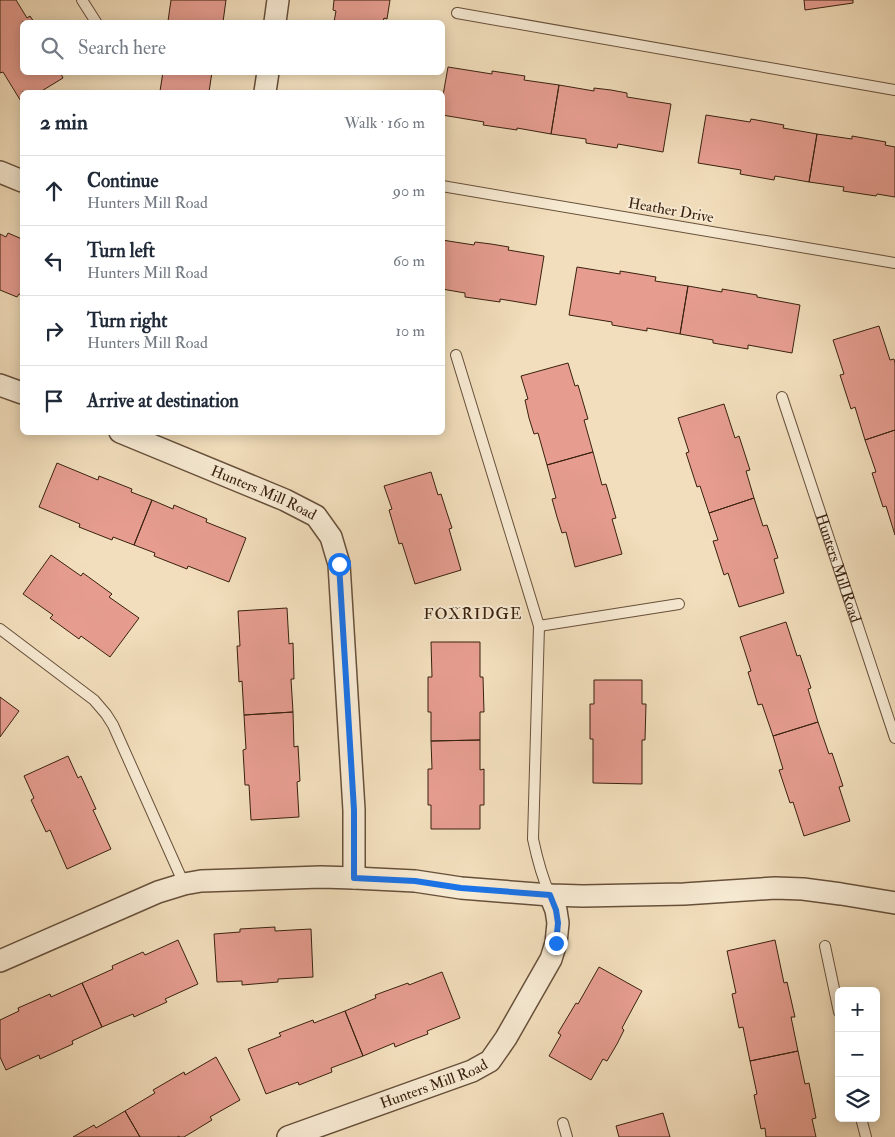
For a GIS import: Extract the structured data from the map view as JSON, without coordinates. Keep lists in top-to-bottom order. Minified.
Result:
{"streets":{"street":["Hunters Mill Road"],"lane":["Heather Drive"]},"districts":["FOXRIDGE"],"page":{"search":"Search here","heading":["2 min","Walk · 160 m"],"list":[["Continue","Hunters Mill Road","90 m"],["Turn left","Hunters Mill Road","60 m"],["Turn right","Hunters Mill Road","10 m"],"Arrive at destination"],"map_buttons":["+","−"]}}
